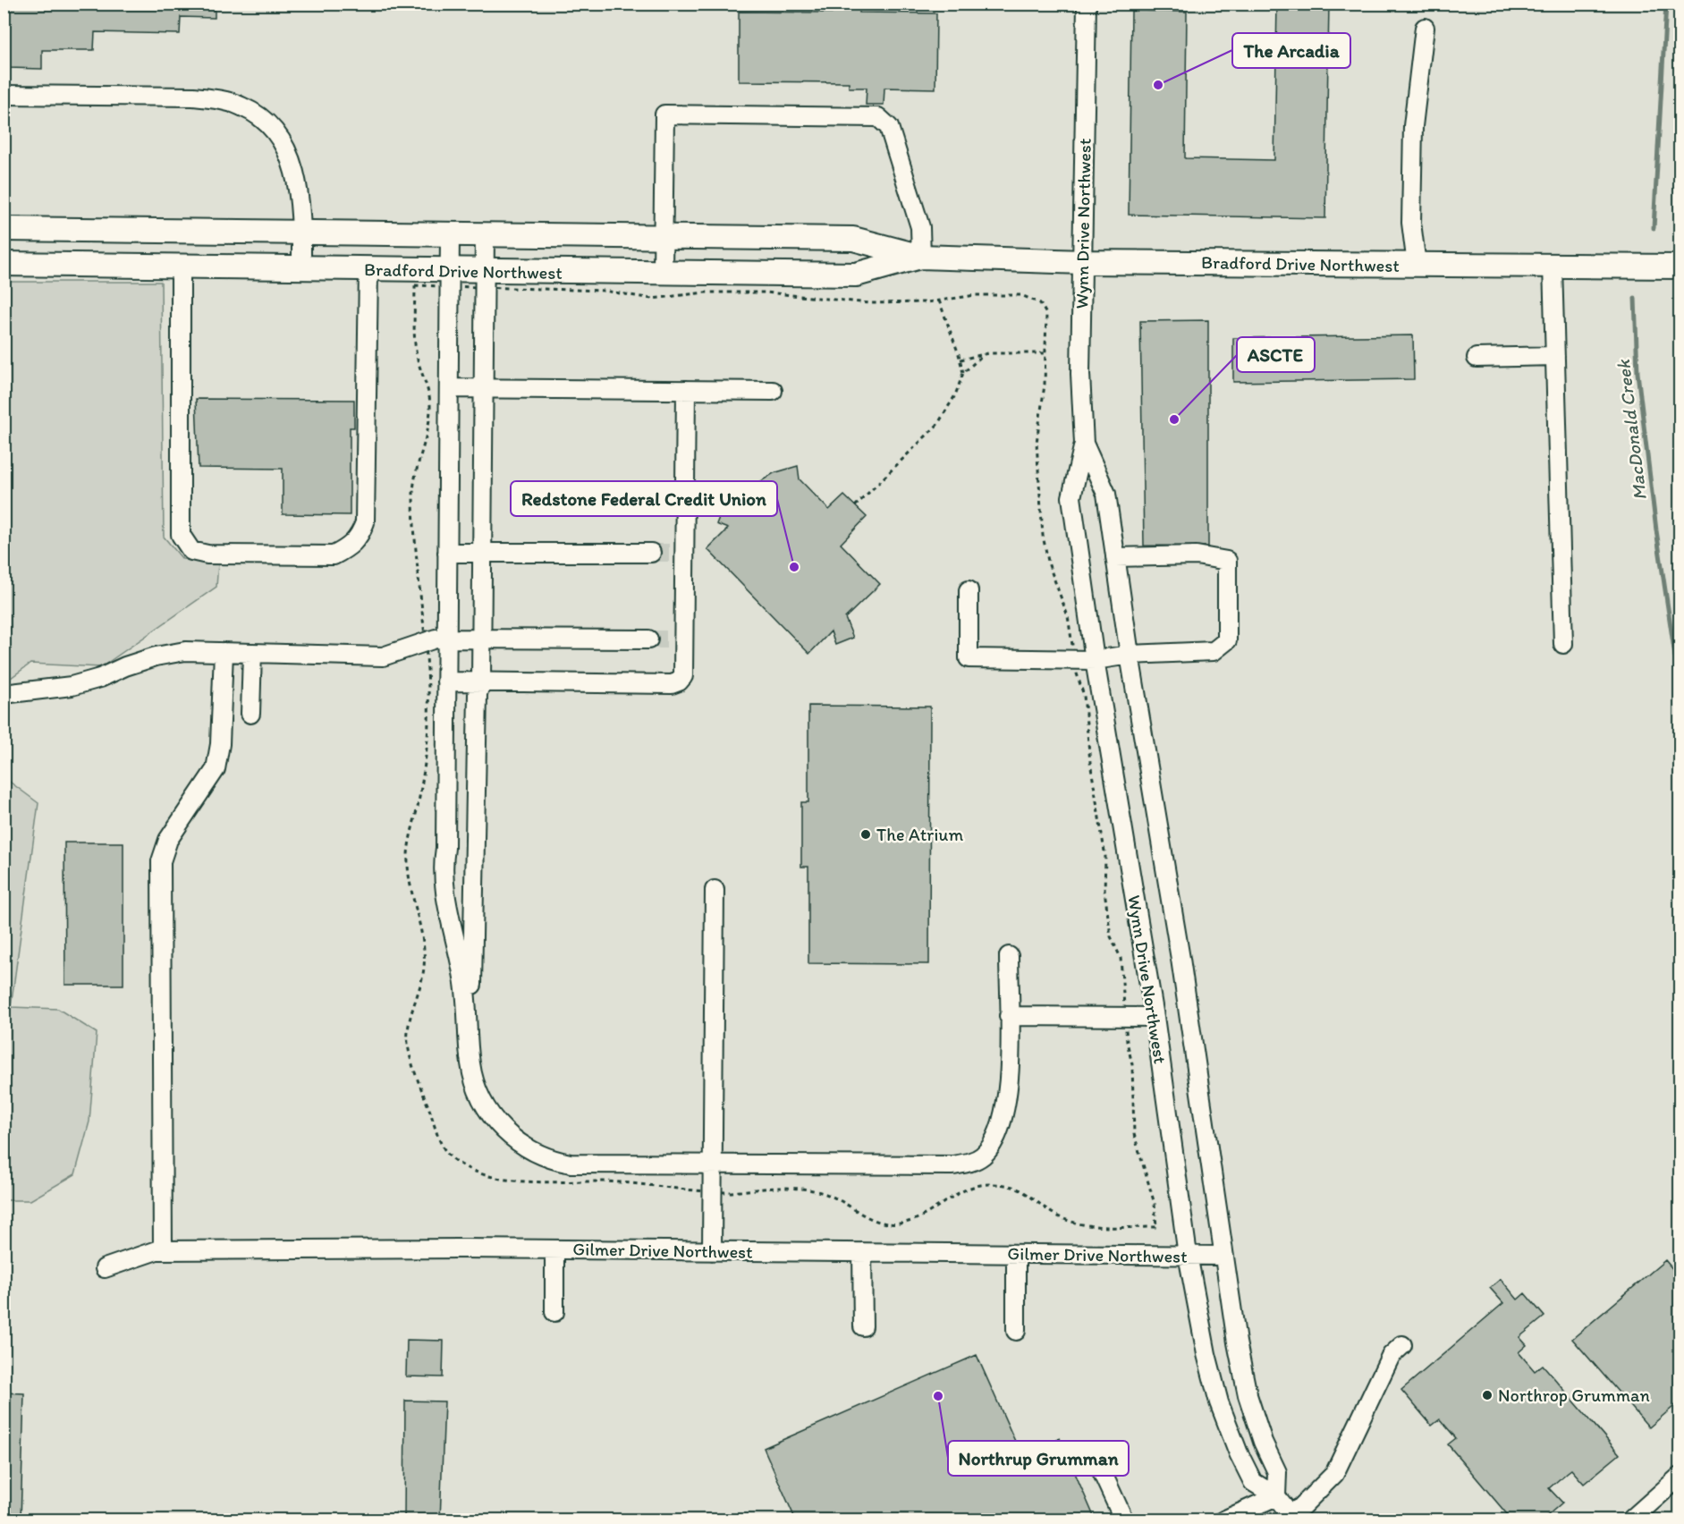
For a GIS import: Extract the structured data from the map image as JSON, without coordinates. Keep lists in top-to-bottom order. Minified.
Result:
{"streets":{"main road":["Bradford Drive Northwest"],"street":["Wynn Drive Northwest","Gilmer Drive Northwest"]},"crossings":[["Wynn Drive Northwest","Bradford Drive Northwest"],["Wynn Drive Northwest","Gilmer Drive Northwest"]],"water":["MacDonald Creek"],"places":["The Arcadia","ASCTE","Redstone Federal Credit Union","The Atrium","Northrop Grumman","Northrup Grumman"]}
